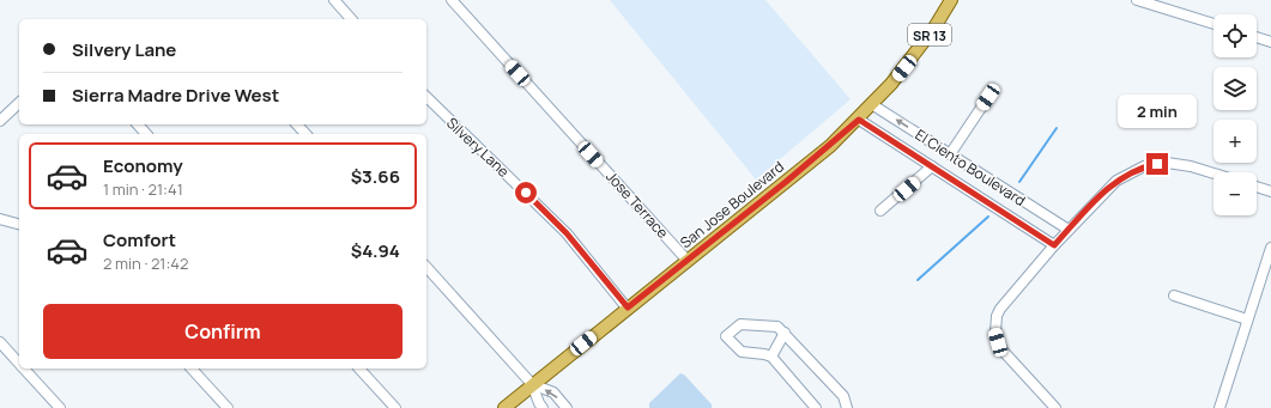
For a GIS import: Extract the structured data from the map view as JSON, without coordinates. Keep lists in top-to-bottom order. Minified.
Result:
{"streets":{"main road":["SR 13","San Jose Boulevard"],"street":["Silvery Lane","El Ciento Boulevard","Jose Terrace"]},"crossings":[["Silvery Lane","San Jose Boulevard"],["El Ciento Boulevard","San Jose Boulevard"],["Jose Terrace","San Jose Boulevard"]],"page":{"map_buttons":["+","−"],"banner":["Silvery Lane","Sierra Madre Drive West"],"bubble":"2 min","list":[{"name":"Economy","note":"1 min · 21:41","value":"$3.66"},{"name":"Comfort","note":"2 min · 21:42","value":"$4.94"}],"buttons":"Confirm"}}
